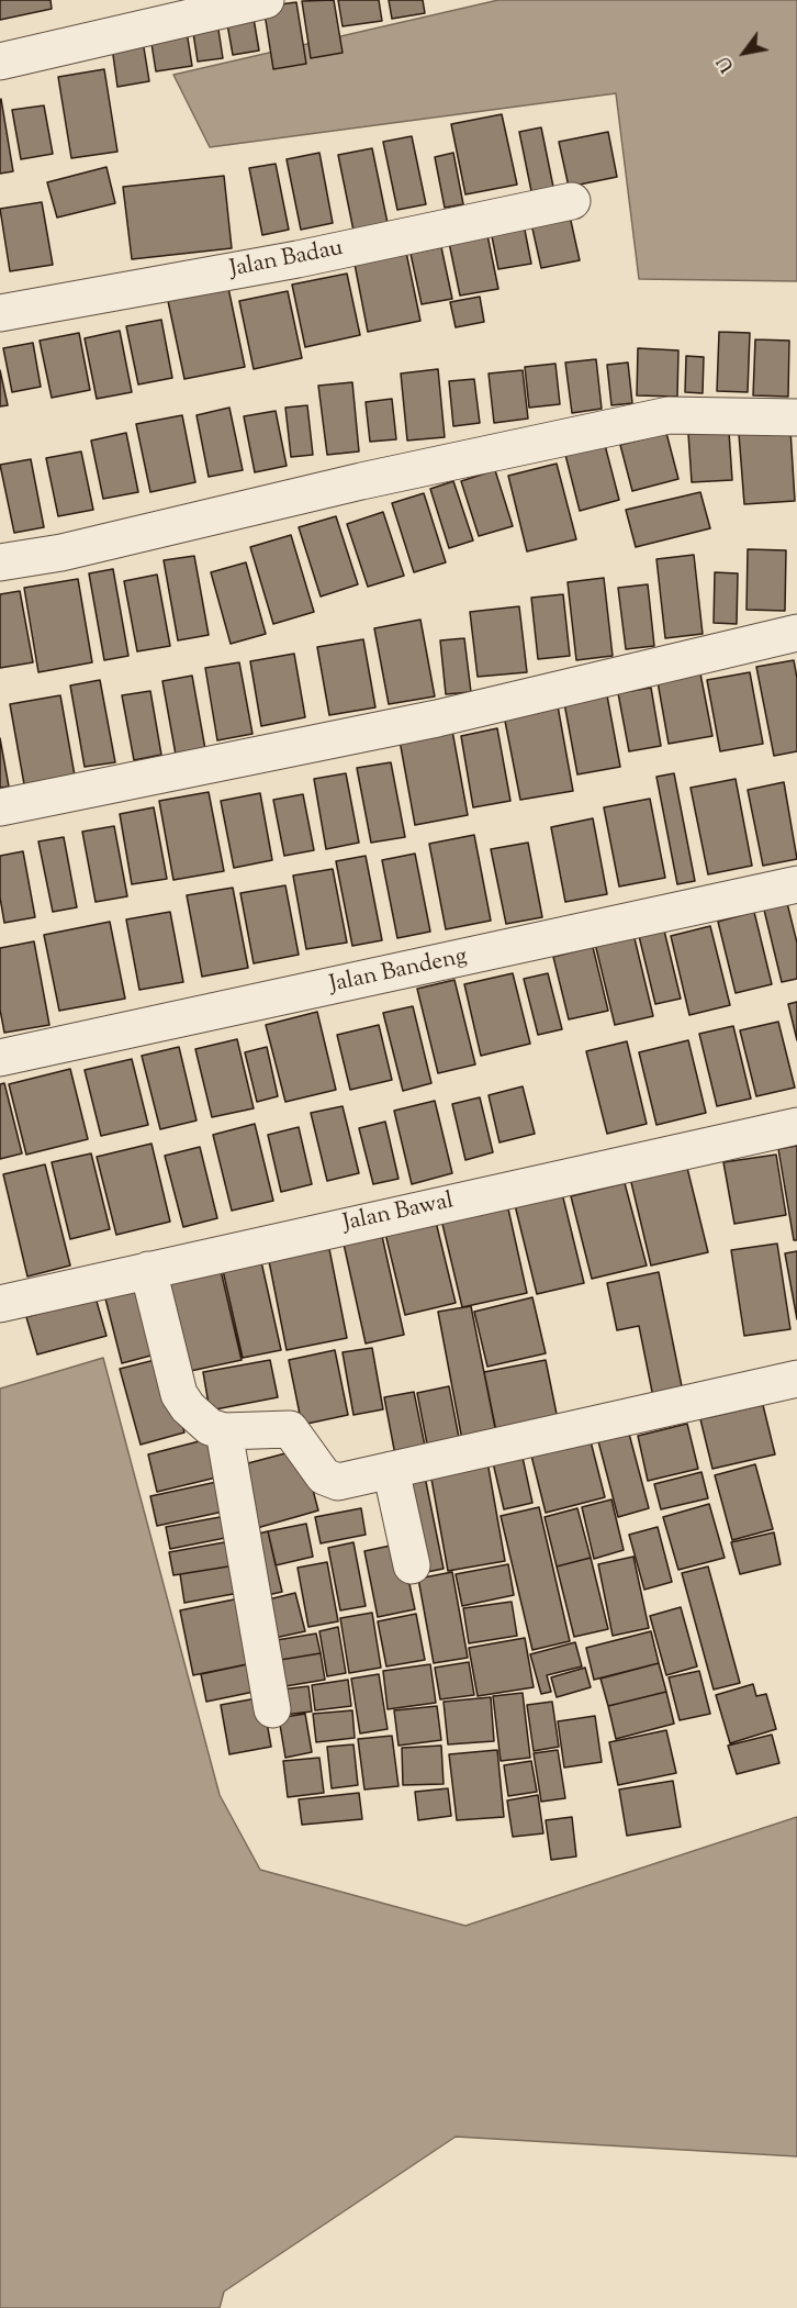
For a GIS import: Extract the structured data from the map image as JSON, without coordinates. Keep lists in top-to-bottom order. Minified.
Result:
{"streets":{"street":["Jalan Badau","Jalan Bandeng","Jalan Bawal"]},"north":"bottom left"}
